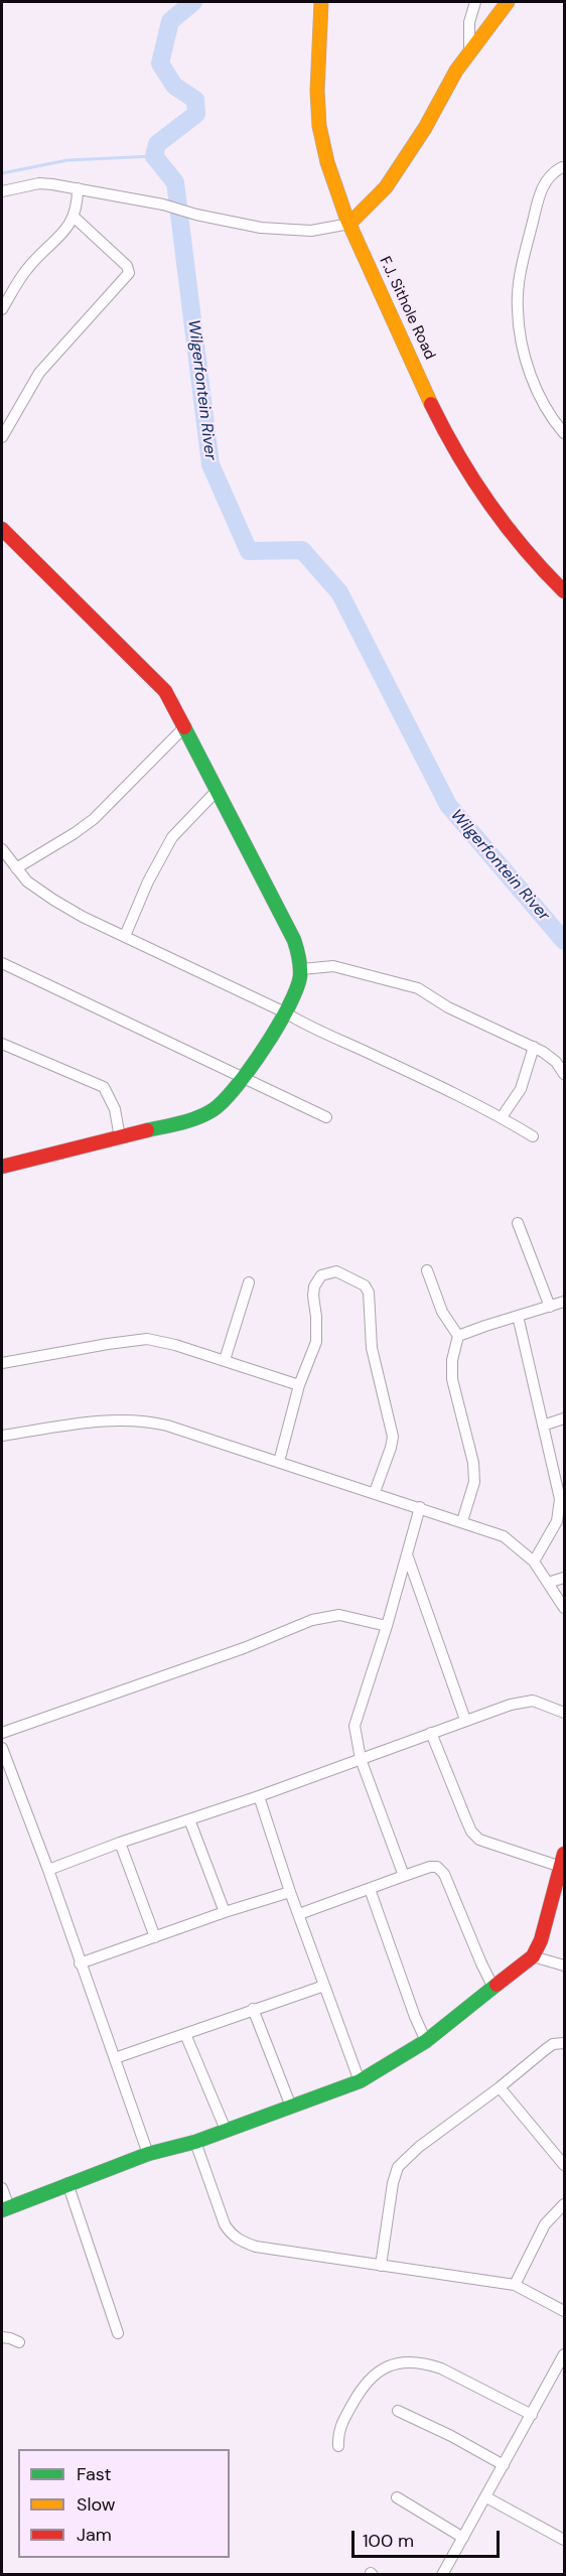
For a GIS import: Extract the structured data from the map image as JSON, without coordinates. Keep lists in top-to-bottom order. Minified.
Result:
{"streets":{"street":["F.J. Sithole Road"]},"water":["Wilgerfontein River"],"legend":["Fast","Slow","Jam"],"scale_bar":"100 m"}
